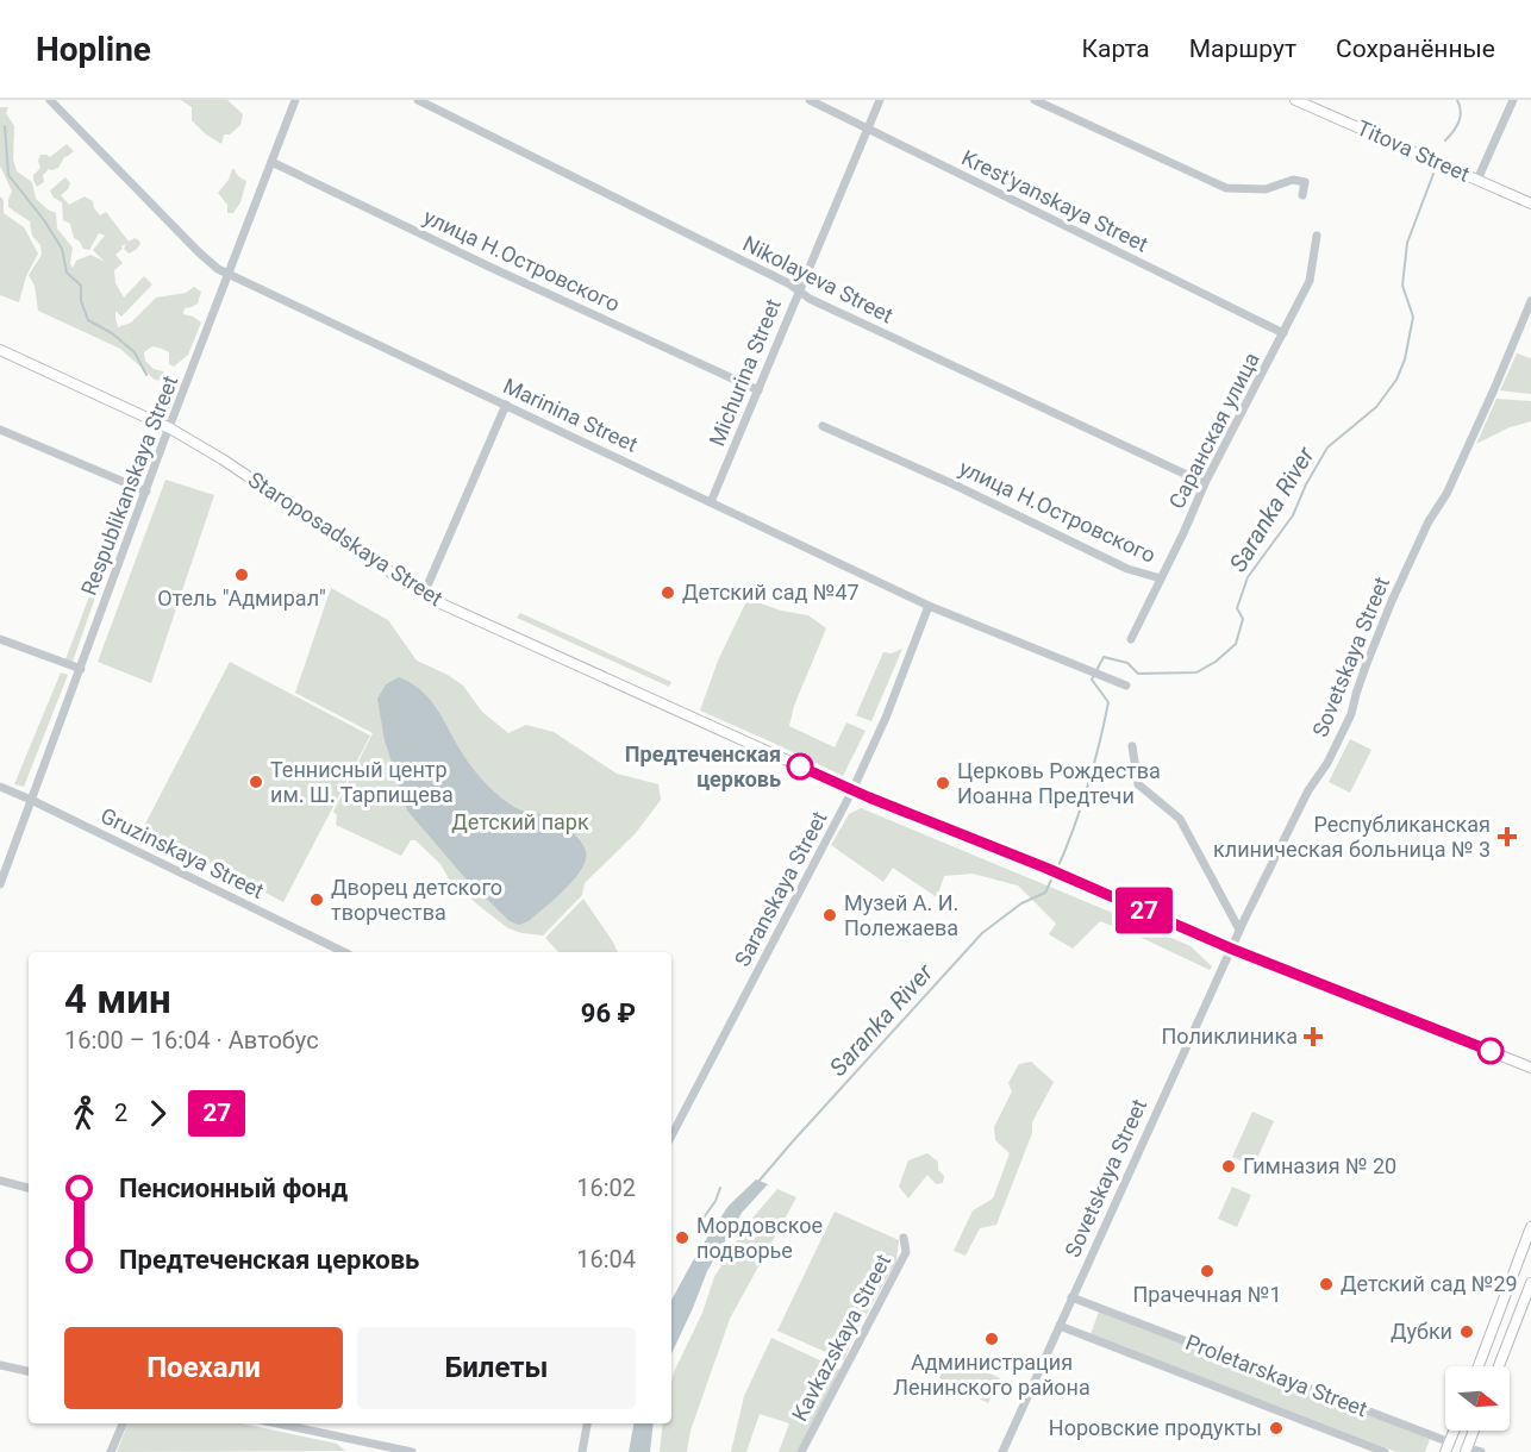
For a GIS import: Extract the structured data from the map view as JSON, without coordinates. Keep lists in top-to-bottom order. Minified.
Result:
{"streets":{"main road":["Titova Street","Staroposadskaya Street","Proletarskaya Street"],"street":["Krest'yanskaya Street","улица Н.Островского","Nikolayeva Street","Michurina Street","Marinina Street","Саранская улица","Respublikanskaya Street","Sovetskaya Street","Gruzinskaya Street","Saranskaya Street","Kavkazskaya Street"]},"crossings":[["Krest'yanskaya Street","Michurina Street"],["Krest'yanskaya Street","Саранская улица"],["улица Н.Островского","Michurina Street"],["улица Н.Островского","Саранская улица"],["улица Н.Островского","Respublikanskaya Street"],["Nikolayeva Street","Michurina Street"],["Nikolayeva Street","Саранская улица"],["Michurina Street","Marinina Street"],["Marinina Street","Respublikanskaya Street"],["Marinina Street","Saranskaya Street"],["Respublikanskaya Street","Staroposadskaya Street"],["Respublikanskaya Street","Gruzinskaya Street"],["Staroposadskaya Street","Sovetskaya Street"],["Staroposadskaya Street","Saranskaya Street"],["Sovetskaya Street","Proletarskaya Street"]],"water":["Saranka River"],"parks":["Детский парк"],"places":{"other":["Отель \"Адмирал\"","Детский сад №47","Предтеченская церковь","Теннисный центр им. Ш. Тарпищева","Церковь Рождества Иоанна Предтечи","Дворец детского творчества","Музей А. И. Полежаева","Гимназия № 20","Мордовское подворье","Прачечная №1","Детский сад №29","Дубки","Администрация Ленинского района","Норовские продукты"],"health":["Республиканская клиническая больница № 3","Поликлиника"]},"lines":["bus line 27"],"north":"right","page":{"header":"Hopline","nav":["Карта","Маршрут","Сохранённые"],"on_map":"27","heading":["4 мин","16:00 – 16:04 · Автобус","96 ₽"],"legs":["2","27"],"list":[{"name":"Пенсионный фонд","value":"16:02"},{"name":"Предтеченская церковь","value":"16:04"}],"buttons":["Поехали","Билеты"]}}
